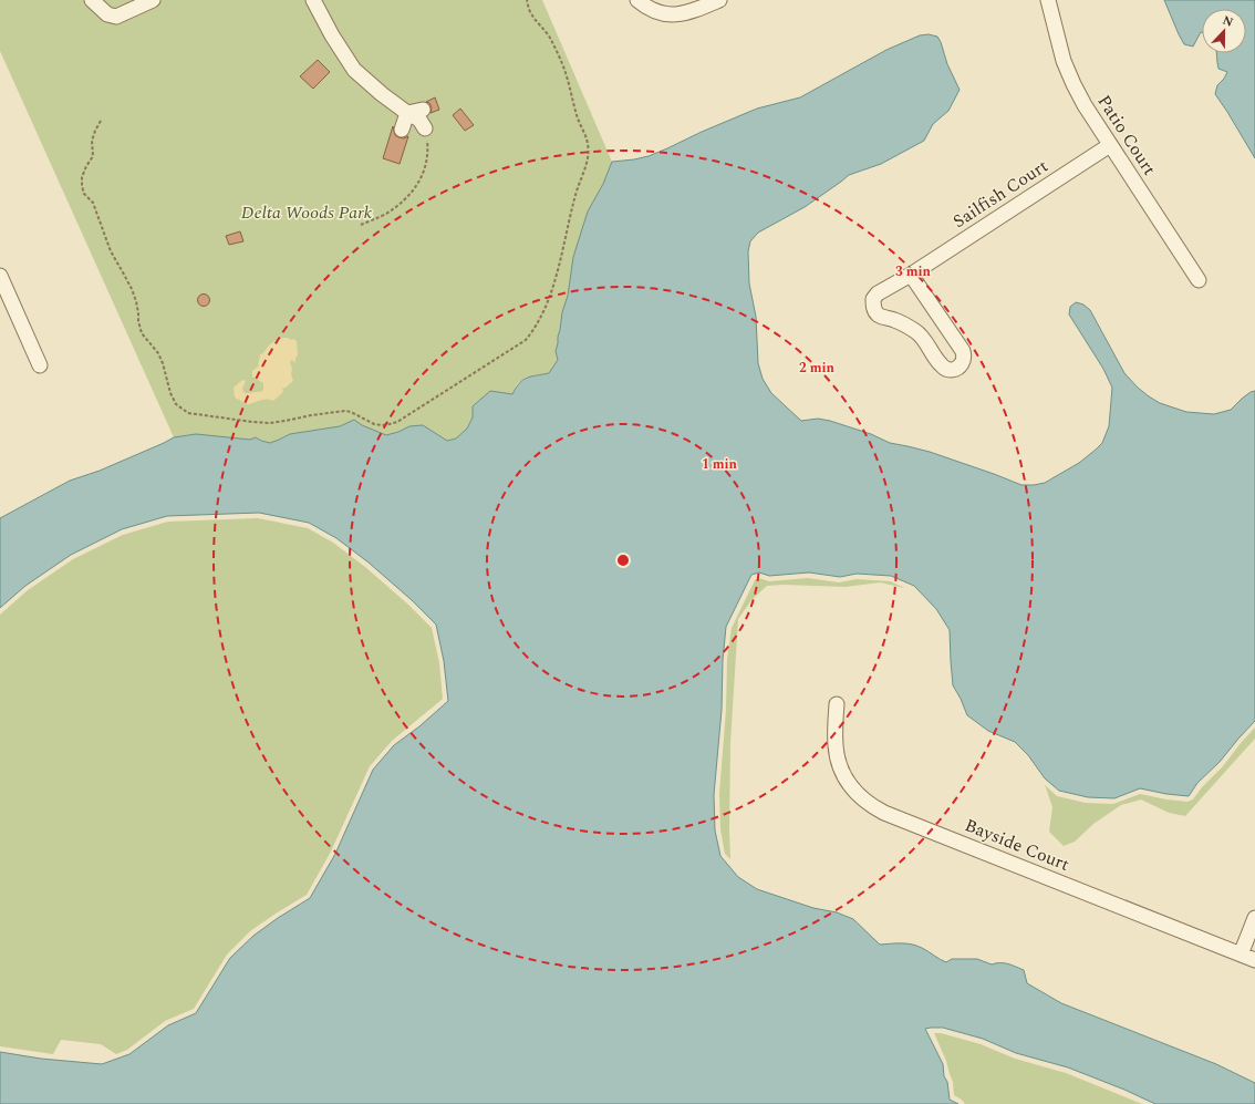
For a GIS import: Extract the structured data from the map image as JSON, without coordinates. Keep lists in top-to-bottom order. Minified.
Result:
{"streets":{"street":["Patio Court","Sailfish Court","Bayside Court"]},"crossings":[["Patio Court","Sailfish Court"]],"parks":["Delta Woods Park"],"north":"top","rings":["3 min","2 min","1 min"]}
